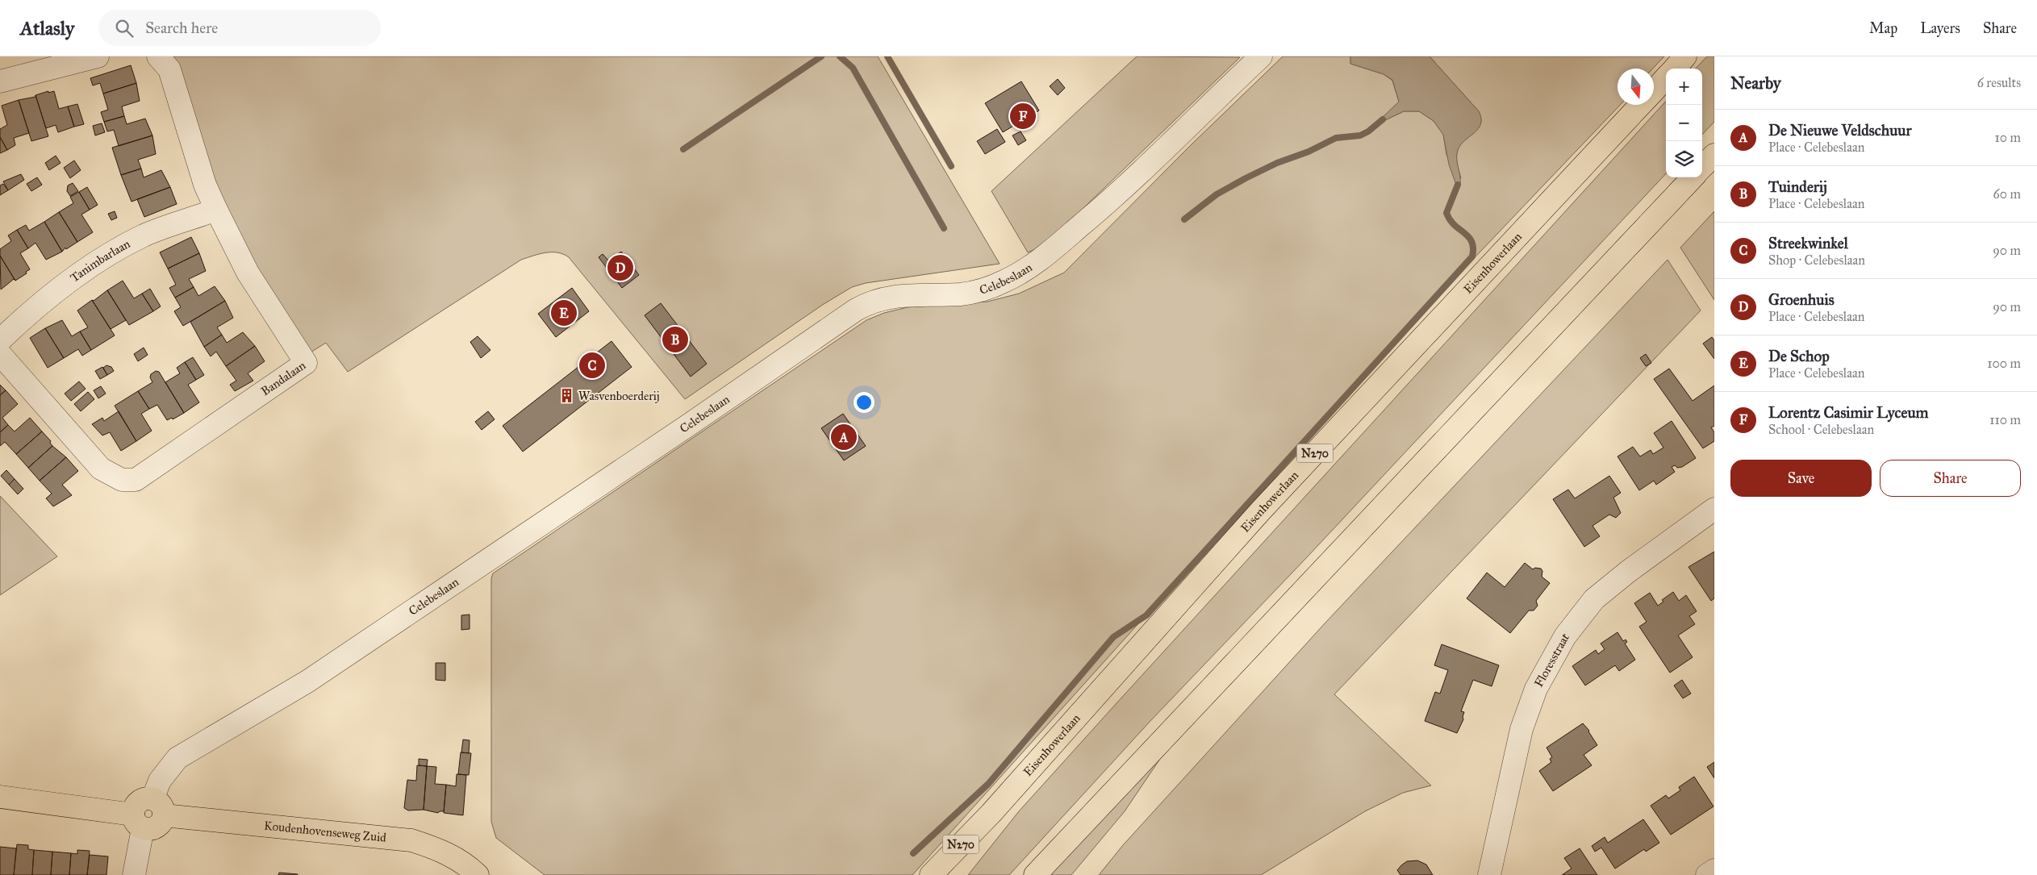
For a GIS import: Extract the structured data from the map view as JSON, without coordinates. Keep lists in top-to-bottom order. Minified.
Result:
{"streets":{"main road":["Eisenhowerlaan","N270","Koudenhovenseweg Zuid"],"street":["Tanimbarlaan","Celebeslaan","Bandalaan","Floresstraat"]},"crossings":[["Tanimbarlaan","Bandalaan"],["Celebeslaan","Koudenhovenseweg Zuid"]],"places":{"building":["Wasvenboerderij"]},"north":"bottom","page":{"header":"Atlasly","search":"Search here","nav":["Map","Layers","Share"],"heading":["Nearby","6 results"],"map_buttons":["+","−"],"pins":["F","D","E","B","C","A"],"list":[{"mark":"A","name":"De Nieuwe Veldschuur","note":"Place · Celebeslaan","value":"10 m"},{"mark":"B","name":"Tuinderij","note":"Place · Celebeslaan","value":"60 m"},{"mark":"C","name":"Streekwinkel","note":"Shop · Celebeslaan","value":"90 m"},{"mark":"D","name":"Groenhuis","note":"Place · Celebeslaan","value":"90 m"},{"mark":"E","name":"De Schop","note":"Place · Celebeslaan","value":"100 m"},{"mark":"F","name":"Lorentz Casimir Lyceum","note":"School · Celebeslaan","value":"110 m"}],"buttons":["Save","Share"]}}
